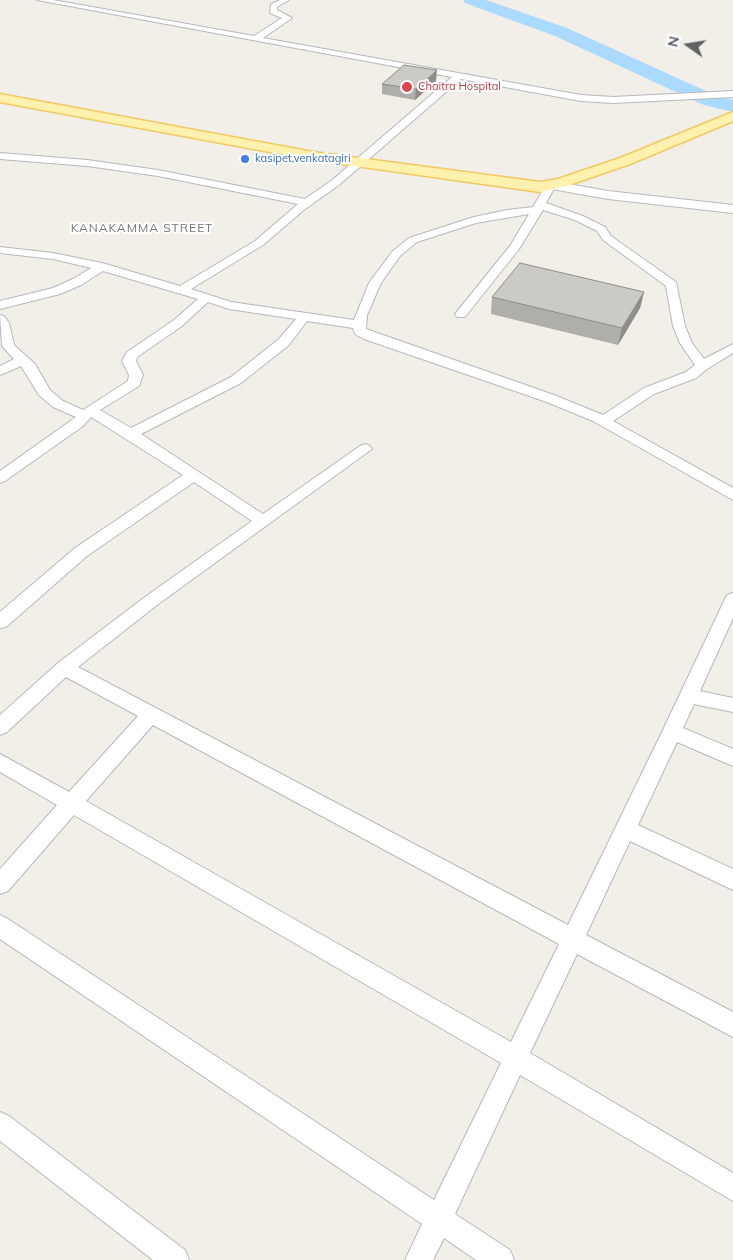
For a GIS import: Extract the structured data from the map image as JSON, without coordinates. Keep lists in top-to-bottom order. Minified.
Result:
{"districts":["KANAKAMMA STREET"],"places":["Chaitra Hospital","kasipet,venkatagiri"],"north":"left"}
